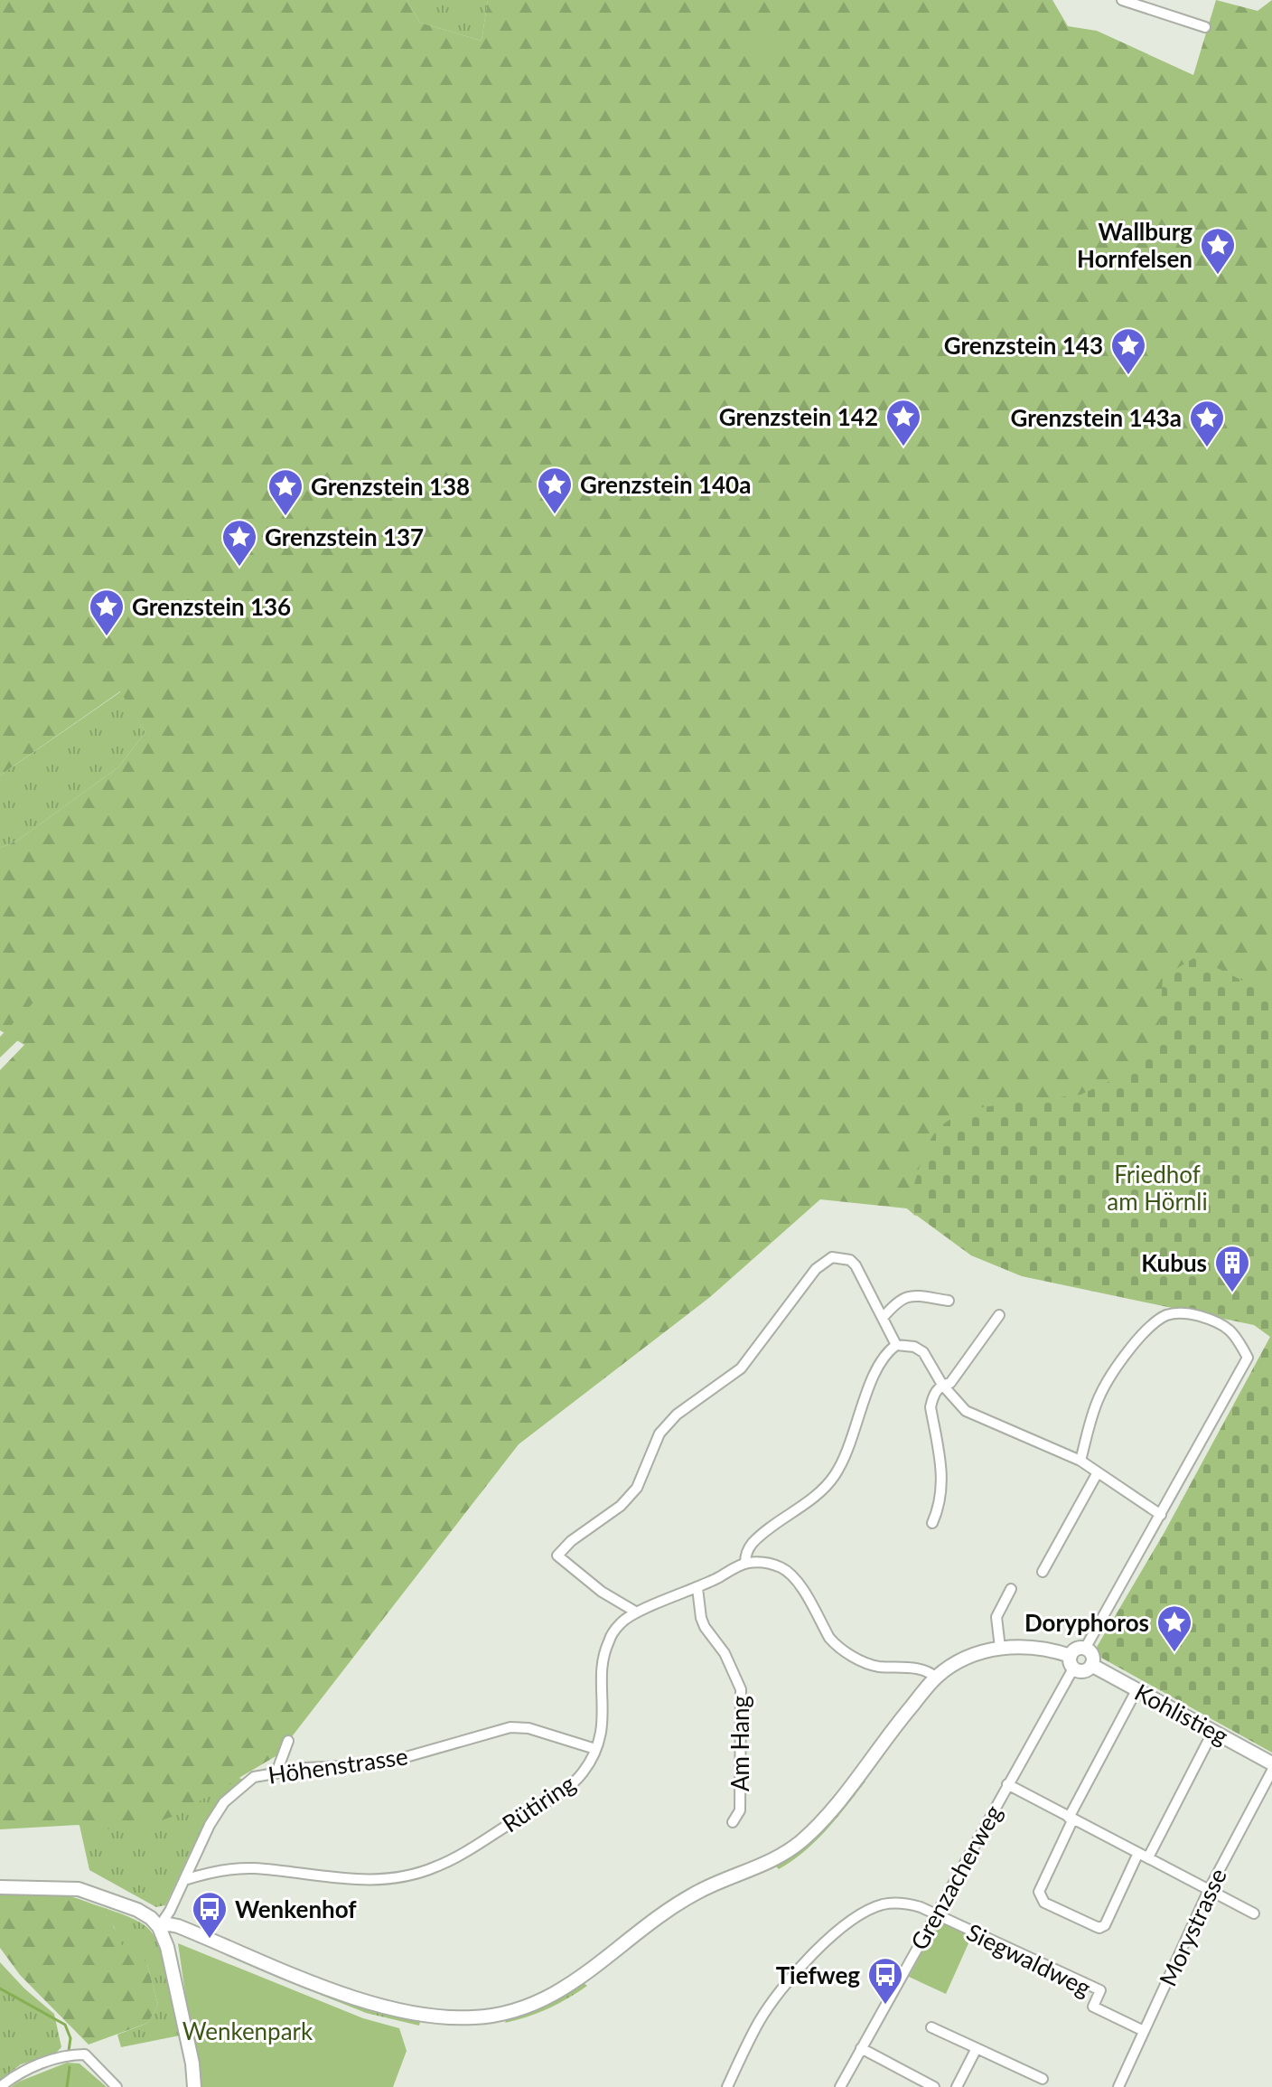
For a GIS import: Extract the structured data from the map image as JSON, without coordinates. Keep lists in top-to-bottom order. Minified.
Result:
{"streets":{"street":["Kohlistieg","Am Hang","Höhenstrasse","Rütiring","Grenzacherweg","Morystrasse","Siegwaldweg"]},"crossings":[["Kohlistieg","Grenzacherweg"],["Am Hang","Rütiring"],["Höhenstrasse","Rütiring"],["Grenzacherweg","Siegwaldweg"],["Morystrasse","Siegwaldweg"]],"parks":["Friedhof am Hörnli","Wenkenpark"],"places":{"place":["Wallburg Hornfelsen","Grenzstein 143","Grenzstein 142","Grenzstein 143a","Grenzstein 140a","Grenzstein 138","Grenzstein 137","Grenzstein 136","Doryphoros"],"building":["Kubus"],"bus stop":["Wenkenhof","Tiefweg"]}}
